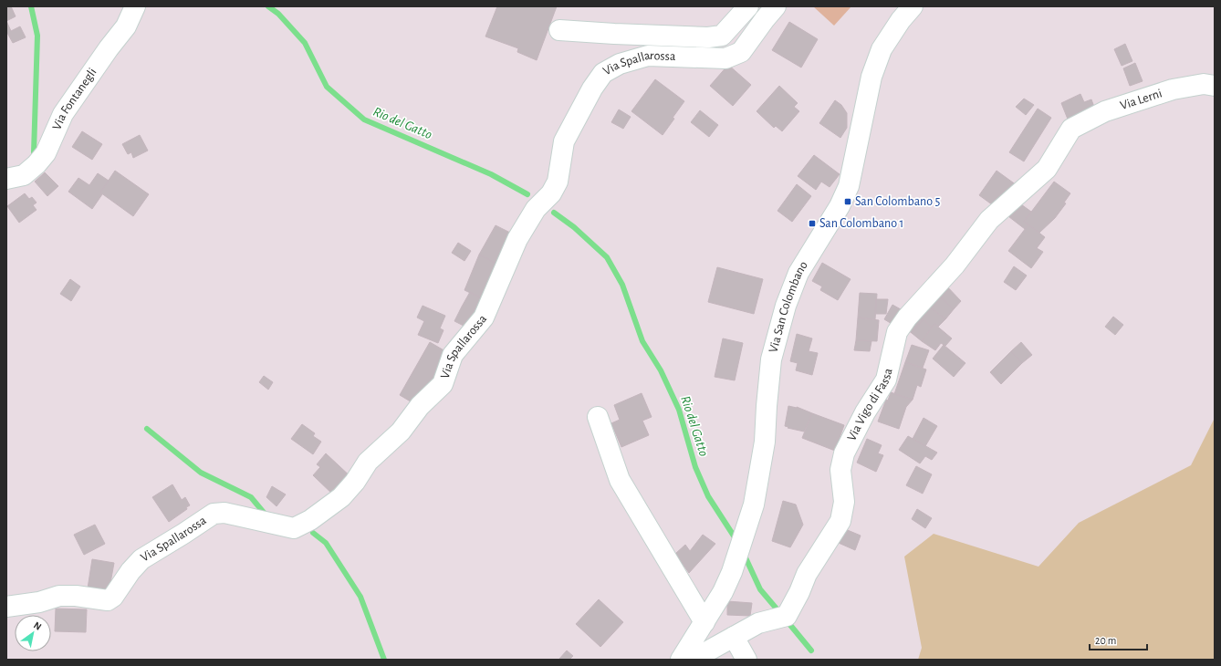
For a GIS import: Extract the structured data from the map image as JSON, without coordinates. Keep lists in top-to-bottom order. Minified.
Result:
{"streets":{"street":["Via Spallarossa","Via Fontanegli","Via Lerni","Via San Colombano","Via Vigo di Fassa"]},"crossings":[["Via Lerni","Via Vigo di Fassa"],["Via San Colombano","Via Vigo di Fassa"]],"water":["Rio del Gatto"],"places":{"transit":["San Colombano 5","San Colombano 1"]},"scale_bar":"20 m","north":"top right"}
